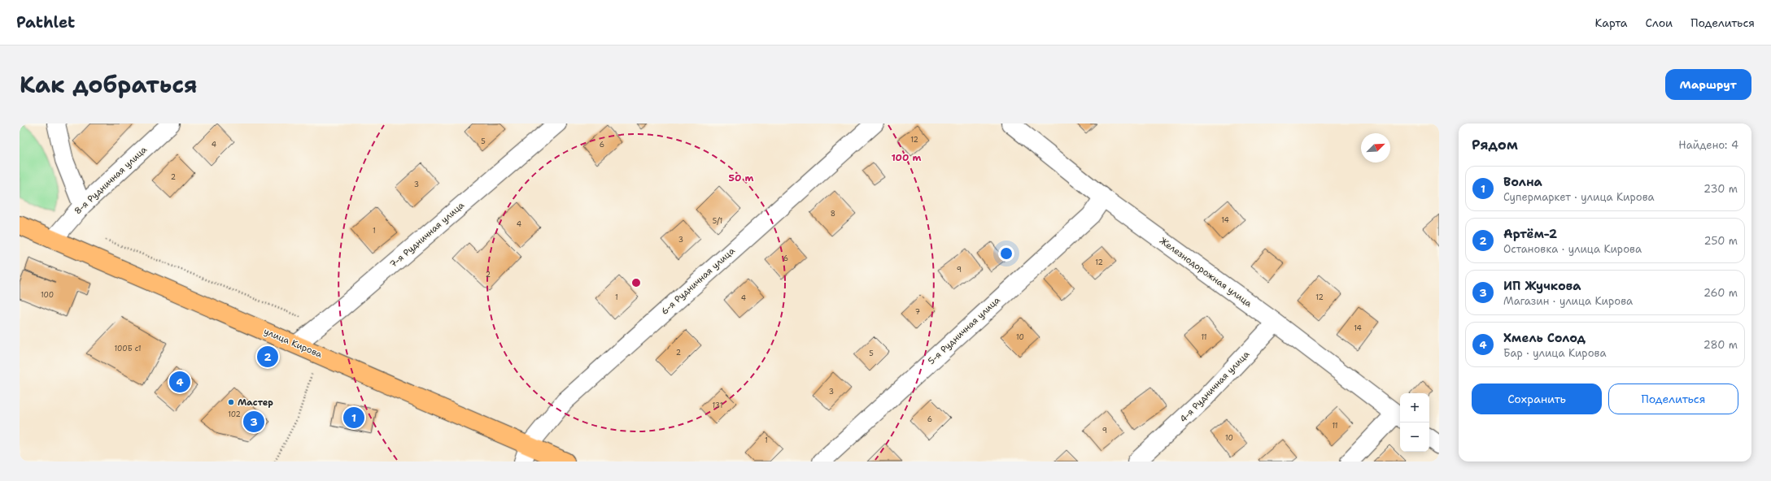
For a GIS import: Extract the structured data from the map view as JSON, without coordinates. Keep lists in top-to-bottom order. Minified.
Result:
{"streets":{"main road":["улица Кирова"],"street":["8-я Рудничная улица","7-я Рудничная улица","Железнодорожная улица","6-я Рудничная улица","5-я Рудничная улица","4-я Рудничная улица"]},"crossings":[["8-я Рудничная улица","улица Кирова"],["7-я Рудничная улица","улица Кирова"],["Железнодорожная улица","5-я Рудничная улица"],["Железнодорожная улица","4-я Рудничная улица"],["6-я Рудничная улица","улица Кирова"]],"places":["Мастер"],"house_numbers":["12","5","4","6","2","3","8","14","5/1","4","1","3","6","12","9","2","100","1","12","4","7","14","10","11","100Б с1","2","5","3","131","102","6","11","9","10","1"],"north":"top right","page":{"header":"Pathlet","nav":["Карта","Слои","Поделиться"],"title":"Как добраться","buttons":["Маршрут",["Сохранить","Поделиться"]],"heading":["Рядом","Найдено: 4"],"list":[{"mark":"1","name":"Волна","note":"Супермаркет · улица Кирова","value":"230 m"},{"mark":"2","name":"Артём-2","note":"Остановка · улица Кирова","value":"250 m"},{"mark":"3","name":"ИП Жучкова","note":"Магазин · улица Кирова","value":"260 m"},{"mark":"4","name":"Хмель Солод","note":"Бар · улица Кирова","value":"280 m"}],"pins":["2","4","1","3"],"map_buttons":["+","−"]},"rings":["100 m","50 m"]}
